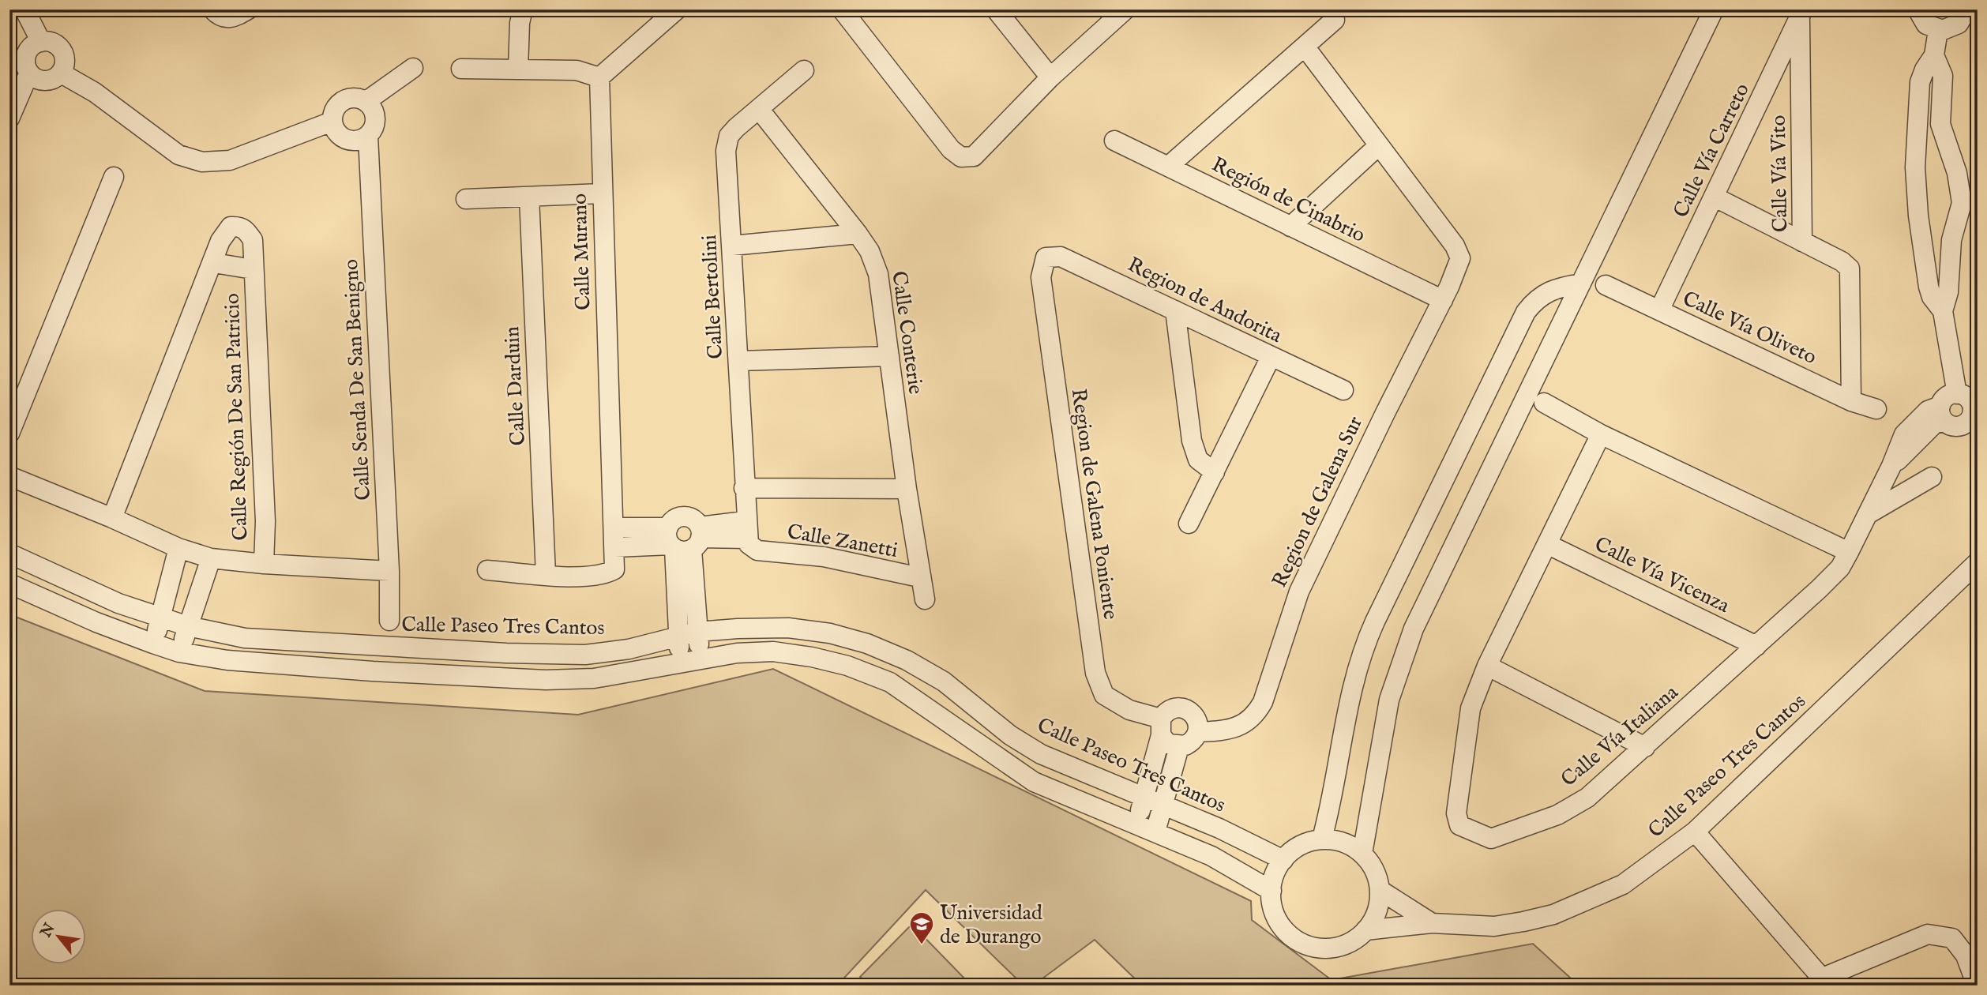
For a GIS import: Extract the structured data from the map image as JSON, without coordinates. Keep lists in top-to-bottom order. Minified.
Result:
{"streets":{"street":["Calle Vía Carreto","Calle Vía Vito","Región de Cinabrio","Calle Murano","Calle Bertolini","Region de Andorita","Calle Vía Oliveto","Calle Conterie","Calle Senda De San Benigno","Calle Darduin","Calle Región De San Patricio","Region de Galena Sur","Region de Galena Poniente","Calle Zanetti","Calle Vía Vicenza","Calle Paseo Tres Cantos","Calle Vía Italiana"]},"crossings":[["Calle Vía Carreto","Calle Vía Vito"],["Calle Vía Carreto","Calle Vía Oliveto"],["Calle Vía Vito","Calle Vía Oliveto"],["Región de Cinabrio","Region de Galena Sur"],["Calle Murano","Calle Darduin"],["Calle Bertolini","Calle Conterie"],["Calle Bertolini","Calle Zanetti"],["Region de Andorita","Region de Galena Poniente"],["Calle Conterie","Calle Zanetti"],["Region de Galena Sur","Region de Galena Poniente"],["Calle Vía Vicenza","Calle Vía Italiana"]],"places":{"school or university":["Universidad de Durango"]},"north":"top left"}
